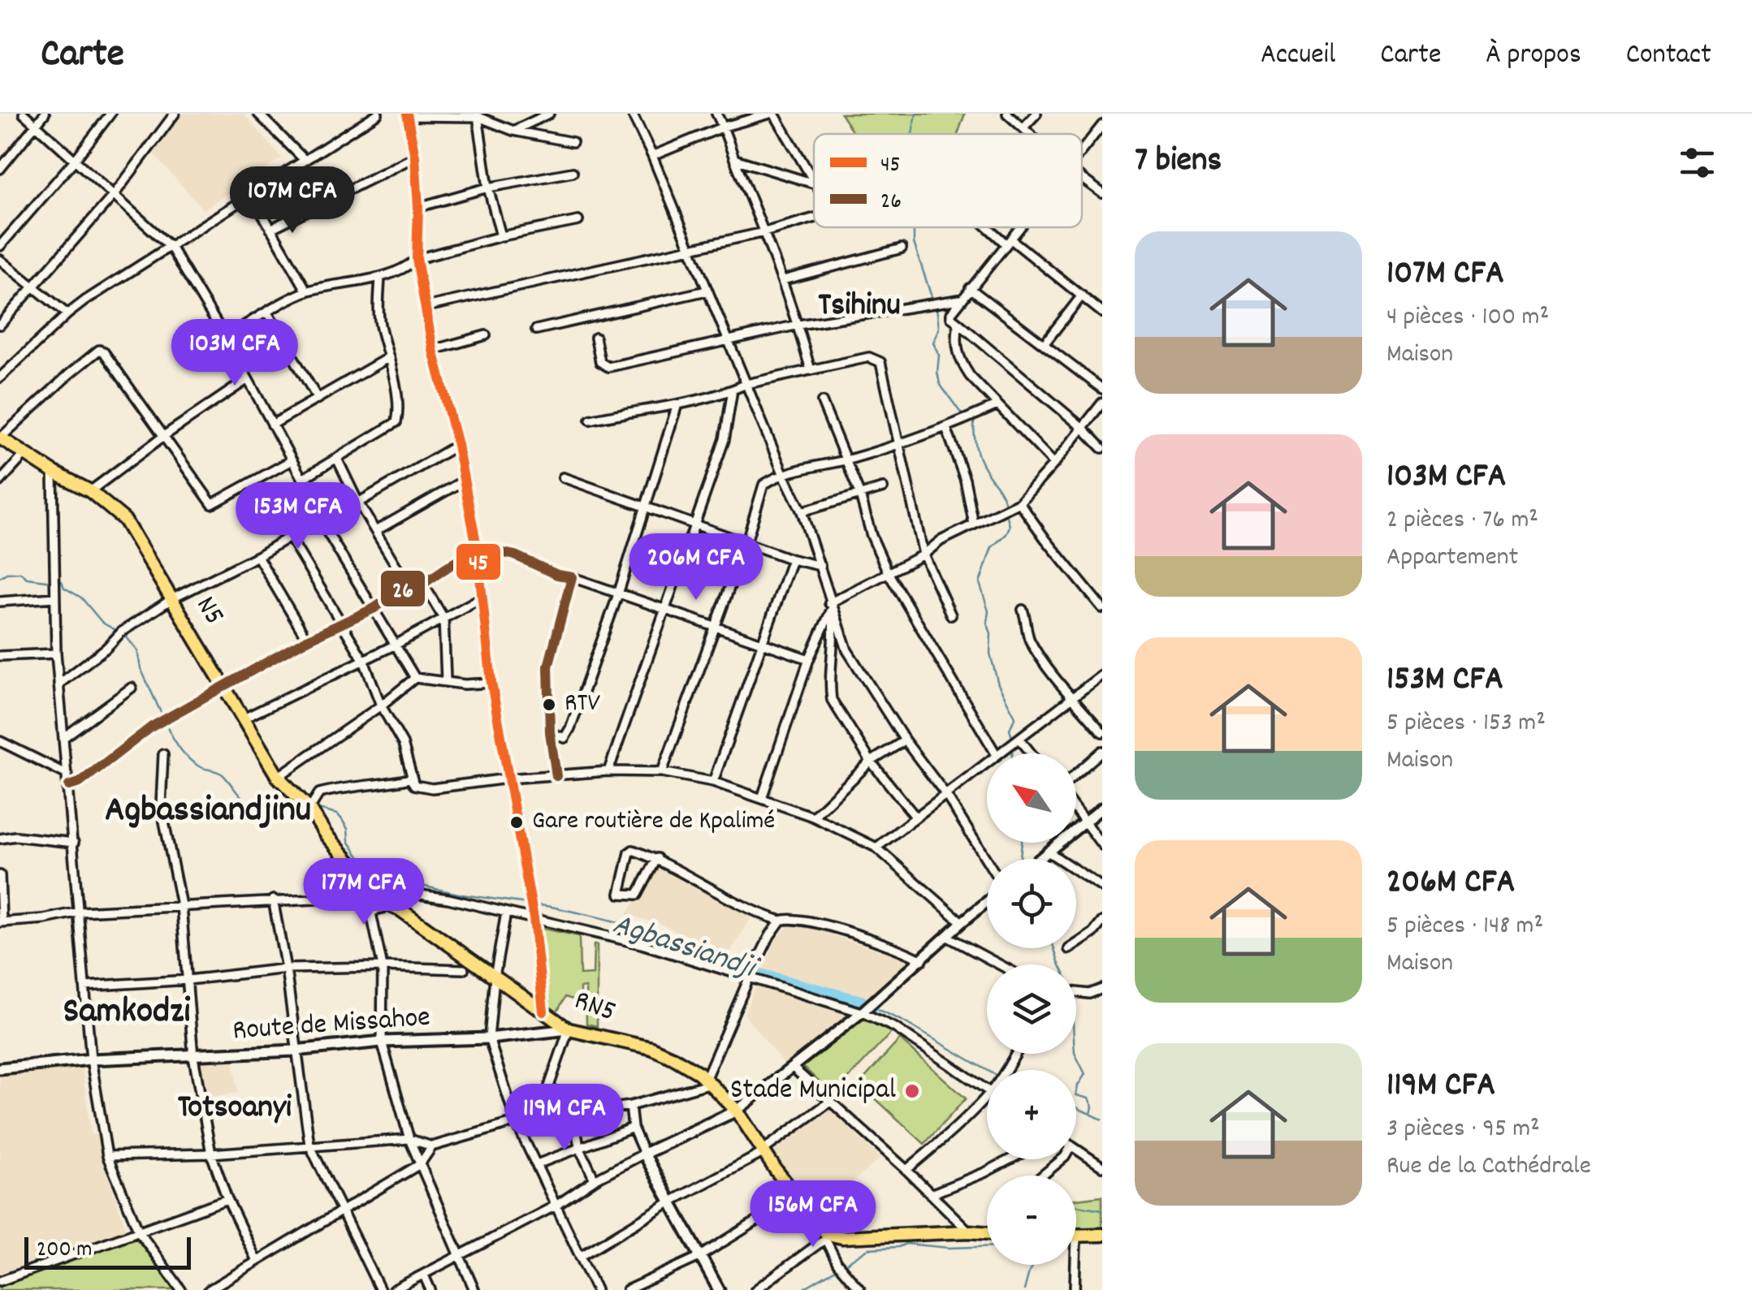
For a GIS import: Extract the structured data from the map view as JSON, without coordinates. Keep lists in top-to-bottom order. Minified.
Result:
{"streets":{"main road":["N5","RN5","Route de Missahoe"]},"crossings":[["N5","RN5"],["RN5","Route de Missahoe"]],"districts":["Tsihinu","Agbassiandjinu","Samkodzi","Totsoanyi"],"water":["Agbassiandji"],"places":["RTV","Gare routière de Kpalimé","Stade Municipal"],"lines":["transit line 45","transit line 26"],"legend":["45","26"],"scale_bar":"200 m","north":"top left","page":{"header":"Carte","nav":["Accueil","Carte","À propos","Contact"],"heading":"7 biens","price":["107M CFA","103M CFA","153M CFA","206M CFA","177M CFA","119M CFA","156M CFA"],"list":[{"name":"107M CFA","note":"4 pièces · 100 m² · Maison"},{"name":"103M CFA","note":"2 pièces · 76 m² · Appartement"},{"name":"153M CFA","note":"5 pièces · 153 m² · Maison"},{"name":"206M CFA","note":"5 pièces · 148 m² · Maison"},{"name":"119M CFA","note":"3 pièces · 95 m² · Rue de la Cathédrale"}],"map_buttons":["+","−"],"scale":"200 m"}}
